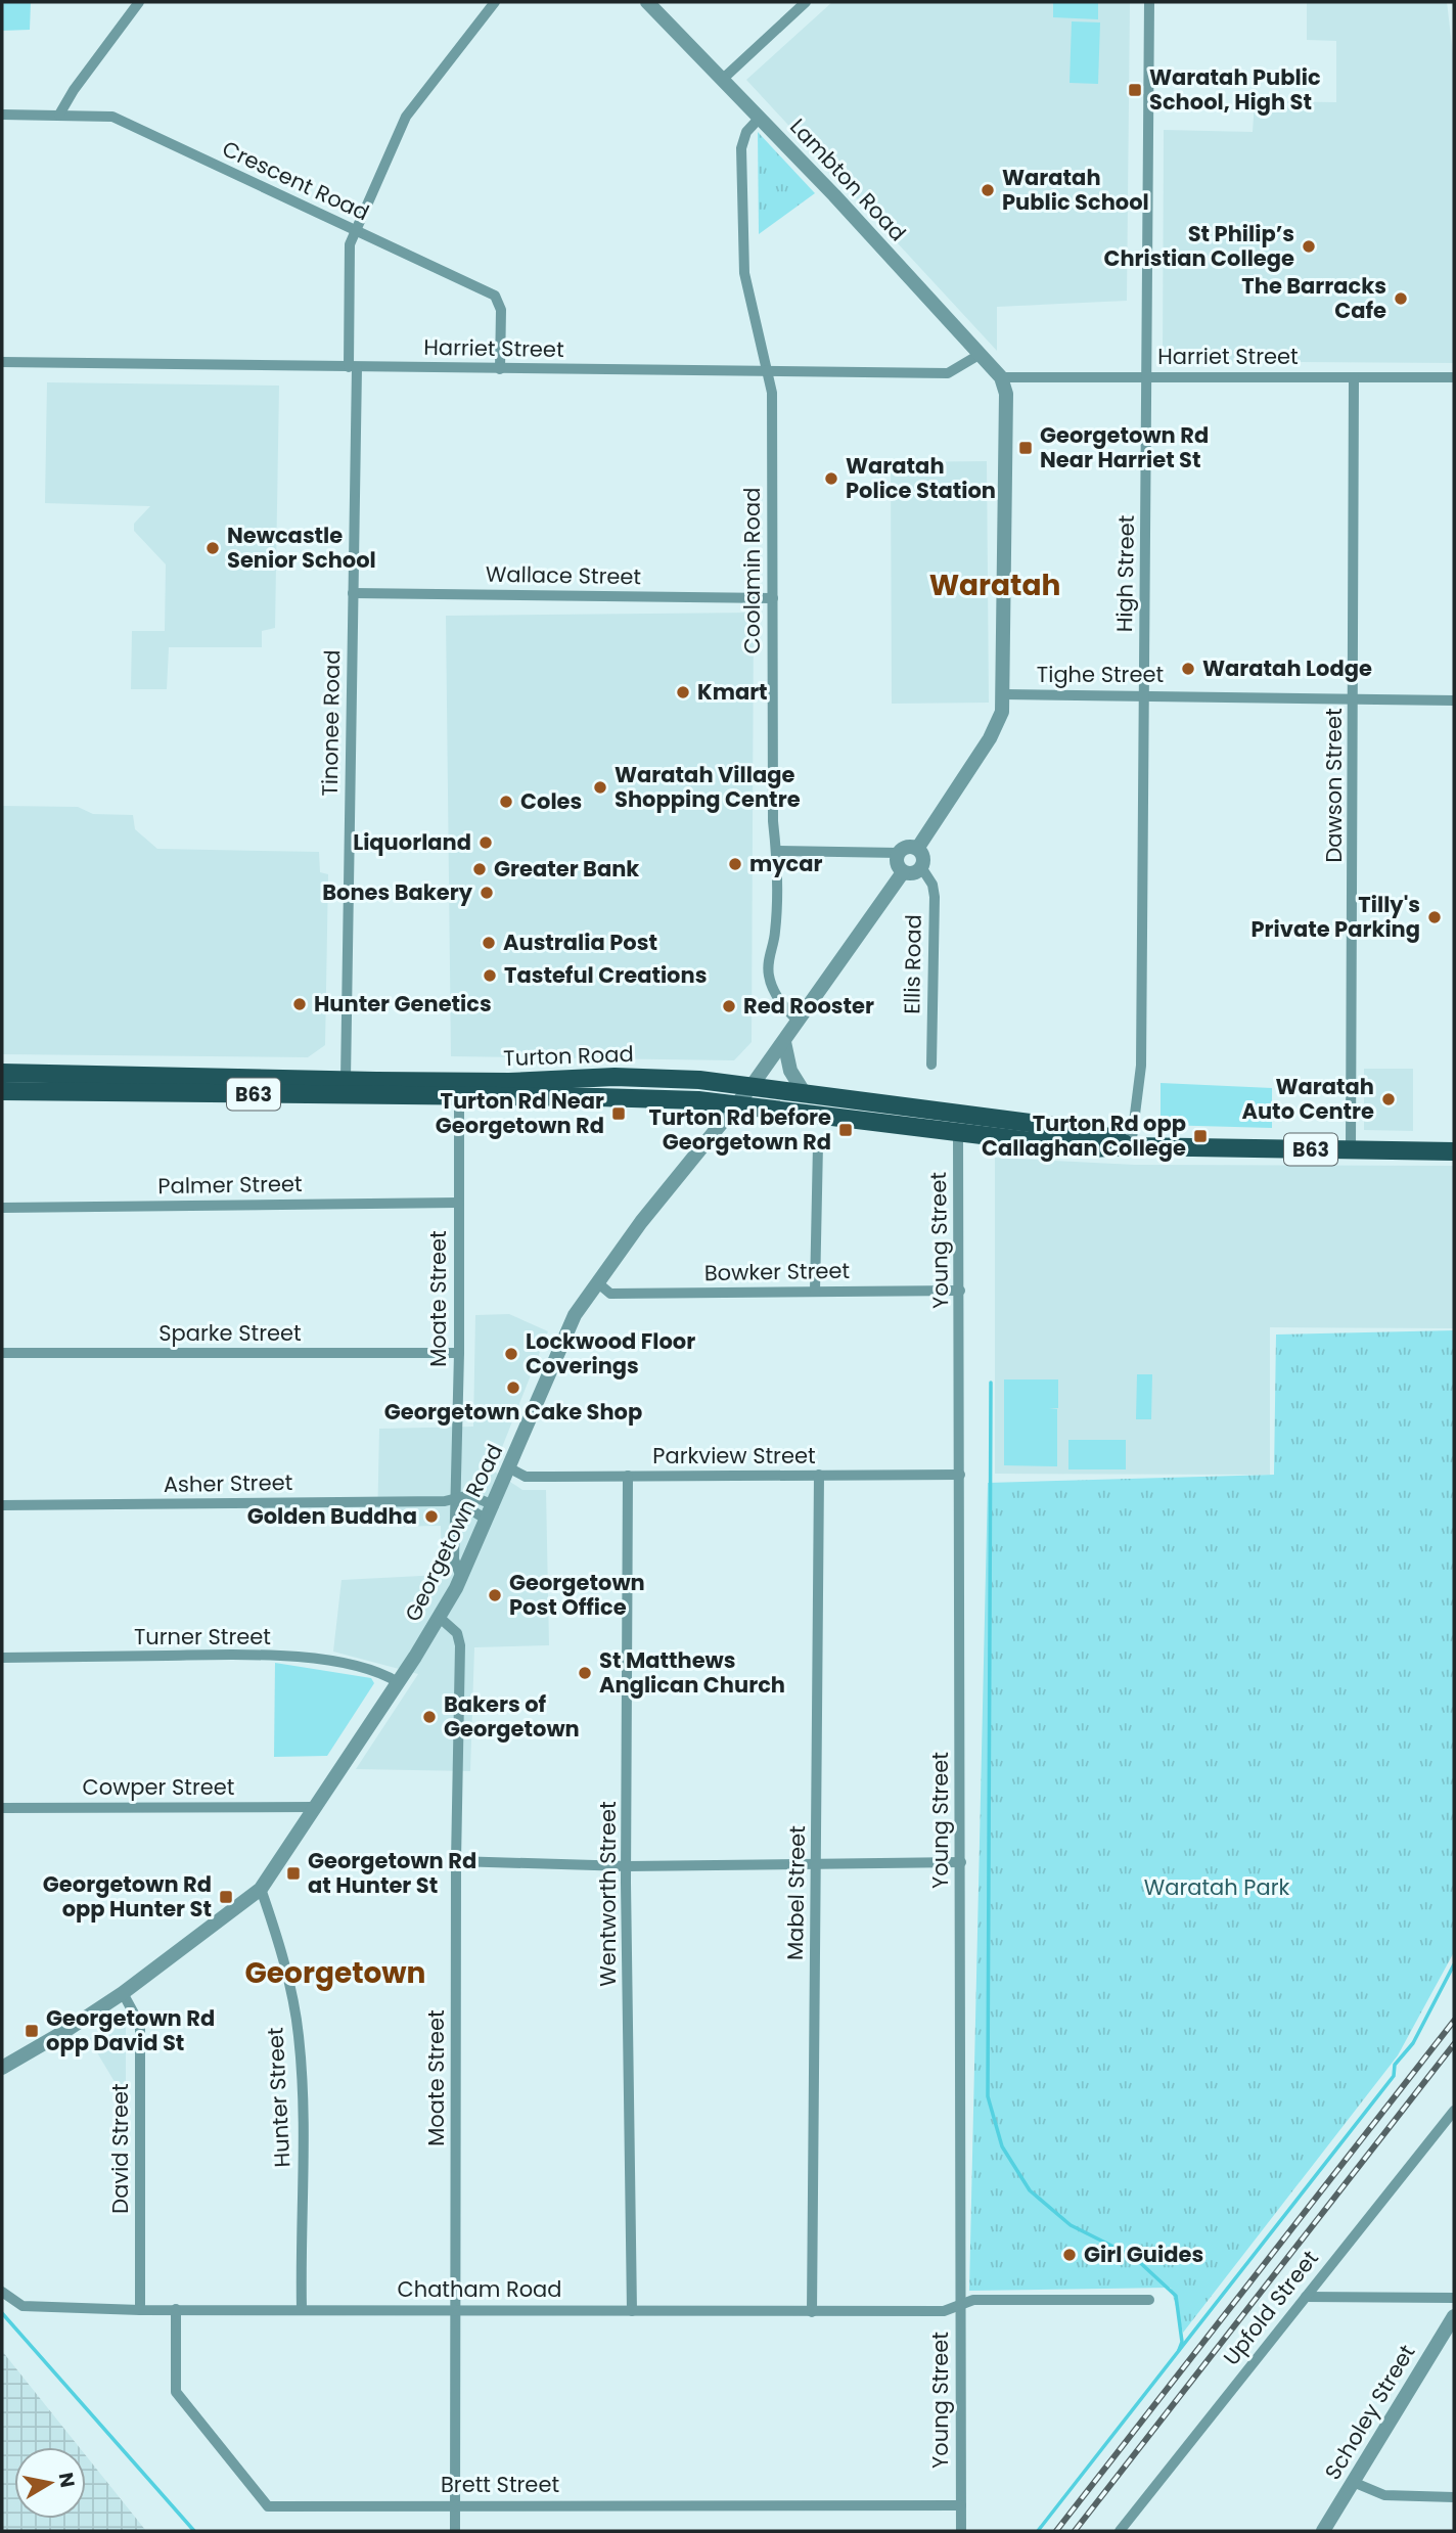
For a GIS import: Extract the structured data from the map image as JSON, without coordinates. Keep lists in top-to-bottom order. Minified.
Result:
{"streets":{"main road":["Turton Road","B63"],"street":["Lambton Road","Crescent Road","Harriet Street","Coolamin Road","High Street","Wallace Street","Tighe Street","Tinonee Road","Dawson Street","Ellis Road","Palmer Street","Young Street","Bowker Street","Moate Street","Sparke Street","Parkview Street","Asher Street","Georgetown Road","Turner Street","Cowper Street","Mabel Street","Wentworth Street","Hunter Street","David Street","Chatham Road","Upfold Street","Scholey Street","Brett Street"]},"crossings":[["Lambton Road","Harriet Street"],["Lambton Road","Coolamin Road"],["Lambton Road","Tighe Street"],["Crescent Road","Harriet Street"],["Crescent Road","Tinonee Road"],["Harriet Street","Coolamin Road"],["Harriet Street","High Street"],["Harriet Street","Tinonee Road"],["Harriet Street","Dawson Street"],["Coolamin Road","Wallace Street"],["Coolamin Road","Georgetown Road"],["High Street","Tighe Street"],["High Street","Turton Road"],["Wallace Street","Tinonee Road"],["Tighe Street","Dawson Street"],["Tinonee Road","Turton Road"],["Dawson Street","Turton Road"],["Ellis Road","Georgetown Road"],["Turton Road","Young Street"],["Turton Road","Moate Street"],["Turton Road","Georgetown Road"],["Palmer Street","Moate Street"],["Young Street","Bowker Street"],["Young Street","Parkview Street"],["Young Street","Chatham Road"],["Young Street","Brett Street"],["Bowker Street","Georgetown Road"],["Moate Street","Sparke Street"],["Moate Street","Asher Street"],["Moate Street","Georgetown Road"],["Moate Street","Chatham Road"],["Moate Street","Brett Street"],["Parkview Street","Georgetown Road"],["Parkview Street","Mabel Street"],["Parkview Street","Wentworth Street"],["Georgetown Road","Turner Street"],["Georgetown Road","Cowper Street"],["Georgetown Road","Hunter Street"],["Georgetown Road","David Street"],["Mabel Street","Chatham Road"],["Wentworth Street","Chatham Road"],["Hunter Street","Chatham Road"],["David Street","Chatham Road"],["Chatham Road","Brett Street"]],"districts":["Waratah","Georgetown"],"parks":["Waratah Park"],"places":{"transit":["Waratah Public School, High St","Georgetown Rd Near Harriet St","Turton Rd Near Georgetown Rd","Turton Rd before Georgetown Rd","Turton Rd opp Callaghan College","Georgetown Rd at Hunter St","Georgetown Rd opp Hunter St","Georgetown Rd opp David St"],"other":["Waratah Public School","St Philip’s Christian College","The Barracks Cafe","Waratah Police Station","Newcastle Senior School","Waratah Lodge","Kmart","Waratah Village Shopping Centre","Coles","Liquorland","mycar","Greater Bank","Bones Bakery","Tilly's Private Parking","Australia Post","Tasteful Creations","Hunter Genetics","Red Rooster","Waratah Auto Centre","Lockwood Floor Coverings","Georgetown Cake Shop","Golden Buddha","Georgetown Post Office","St Matthews Anglican Church","Bakers of Georgetown","Girl Guides"]},"north":"right"}
